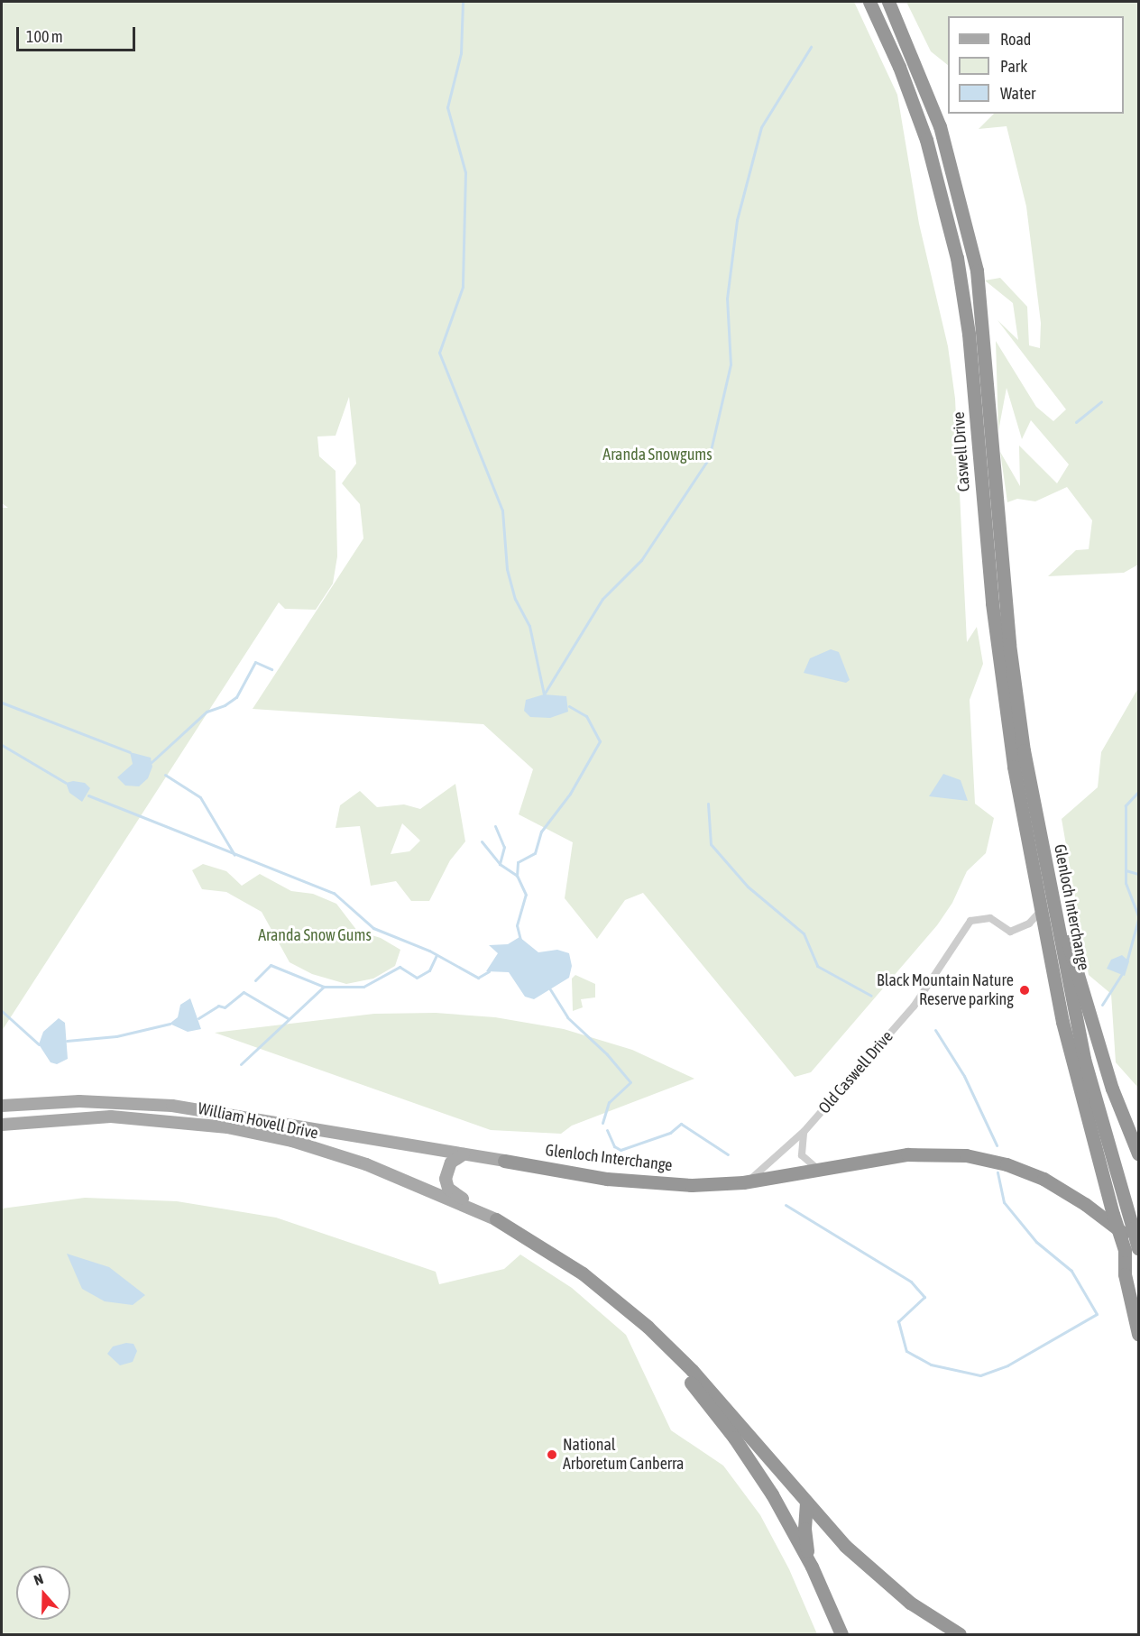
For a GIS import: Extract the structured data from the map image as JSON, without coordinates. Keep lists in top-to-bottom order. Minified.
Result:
{"streets":{"highway":["Caswell Drive","Glenloch Interchange"],"main road":["William Hovell Drive"],"street":["Old Caswell Drive"]},"crossings":[["Caswell Drive","Glenloch Interchange"],["Caswell Drive","Old Caswell Drive"],["Glenloch Interchange","Old Caswell Drive"],["Glenloch Interchange","William Hovell Drive"]],"parks":["Aranda Snowgums","Aranda Snow Gums"],"places":["Black Mountain Nature Reserve parking","National Arboretum Canberra"],"legend":["Road","Park","Water"],"scale_bar":"100 m","north":"top"}
